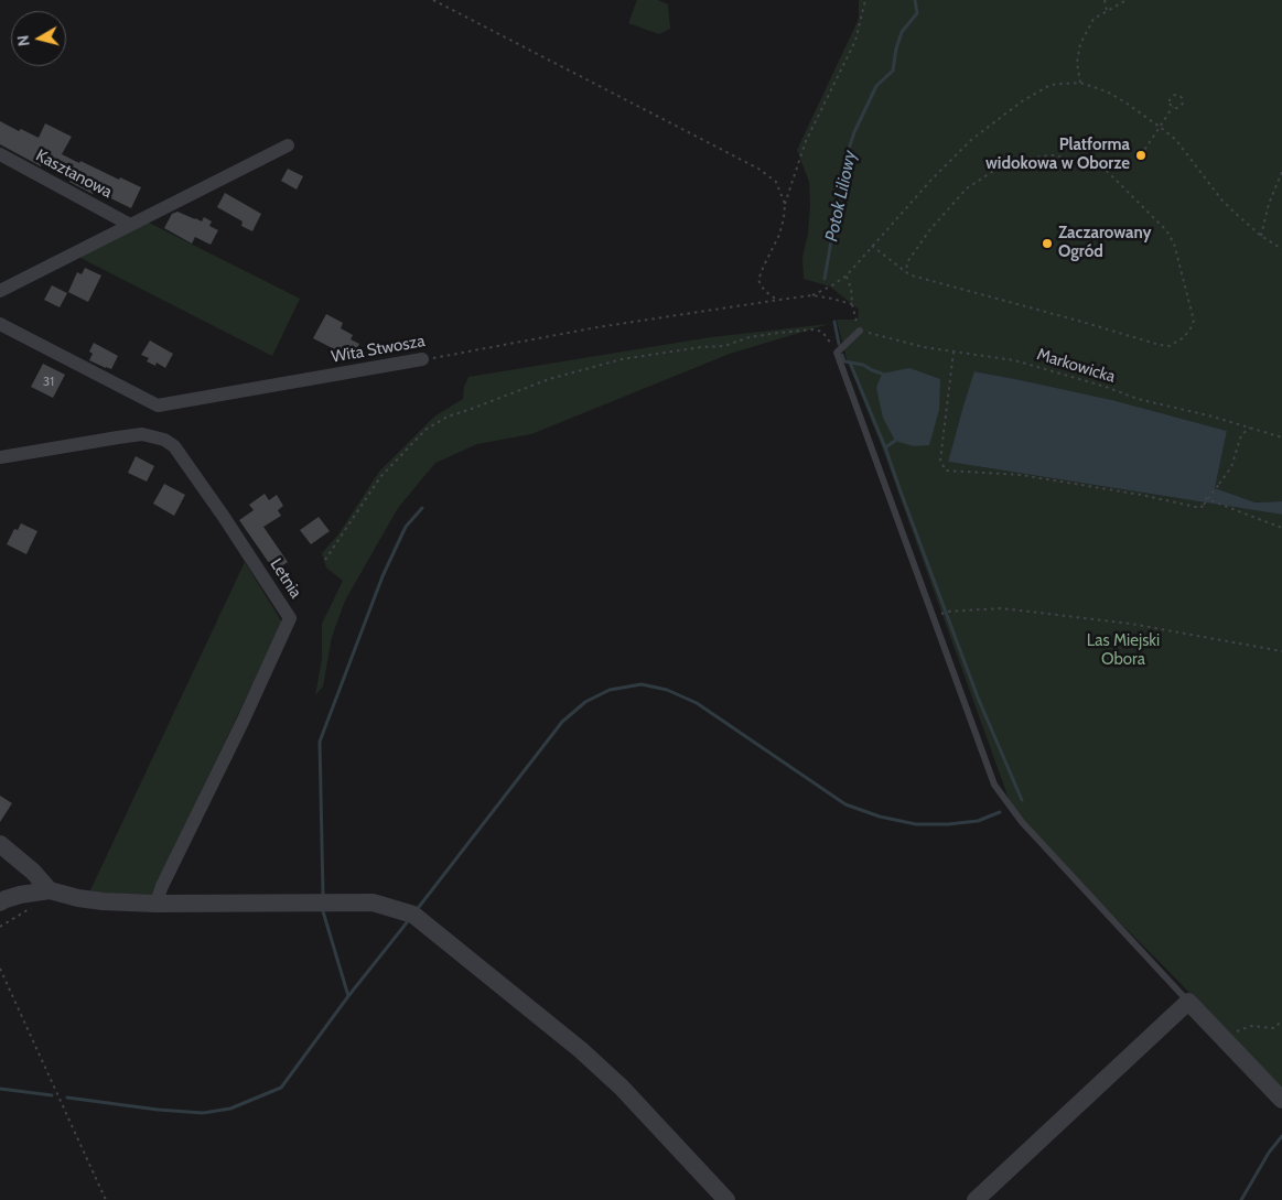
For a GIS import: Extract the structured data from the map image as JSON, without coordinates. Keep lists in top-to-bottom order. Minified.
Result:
{"streets":{"street":["Kasztanowa","Wita Stwosza","Letnia"],"path":["Markowicka"]},"water":["Potok Liliowy"],"parks":["Las Miejski Obora"],"places":["Platforma widokowa w Oborze","Zaczarowany Ogród"],"house_numbers":["31"],"north":"left"}
